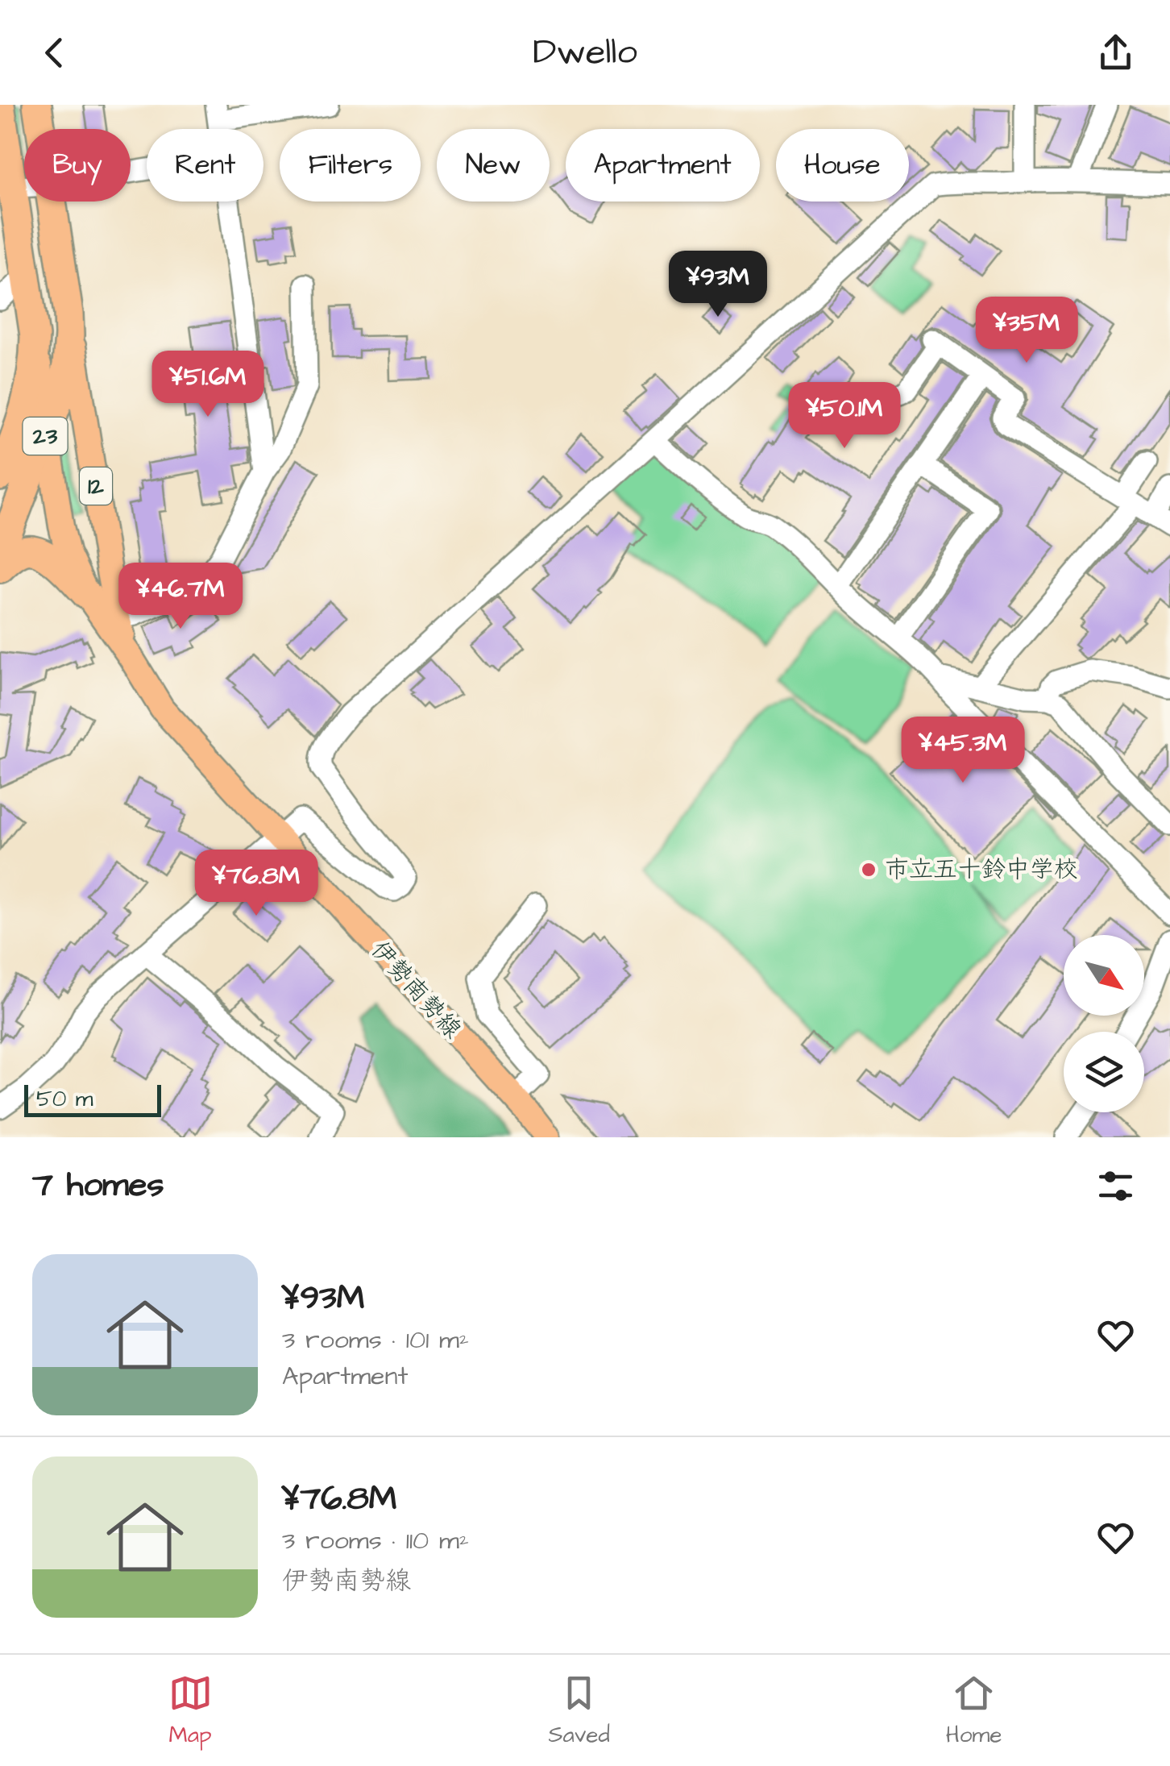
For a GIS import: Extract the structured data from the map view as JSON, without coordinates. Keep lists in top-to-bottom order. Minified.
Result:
{"streets":{"highway":["23"],"main road":["12","伊勢南勢線"]},"crossings":[["23","伊勢南勢線"]],"places":["市立五十鈴中学校"],"scale_bar":"50 m","north":"bottom right","page":{"header":"Dwello","chip":["Buy","Rent","Filters","New","Apartment","House"],"price":["¥93M","¥35M","¥51.6M","¥50.1M","¥46.7M","¥45.3M","¥76.8M"],"scale":"50 m","heading":"7 homes","list":[{"name":"¥93M","note":"3 rooms · 101 m² · Apartment"},{"name":"¥76.8M","note":"3 rooms · 110 m² · 伊勢南勢線"}],"tabs":["Map","Saved","Home"]}}
